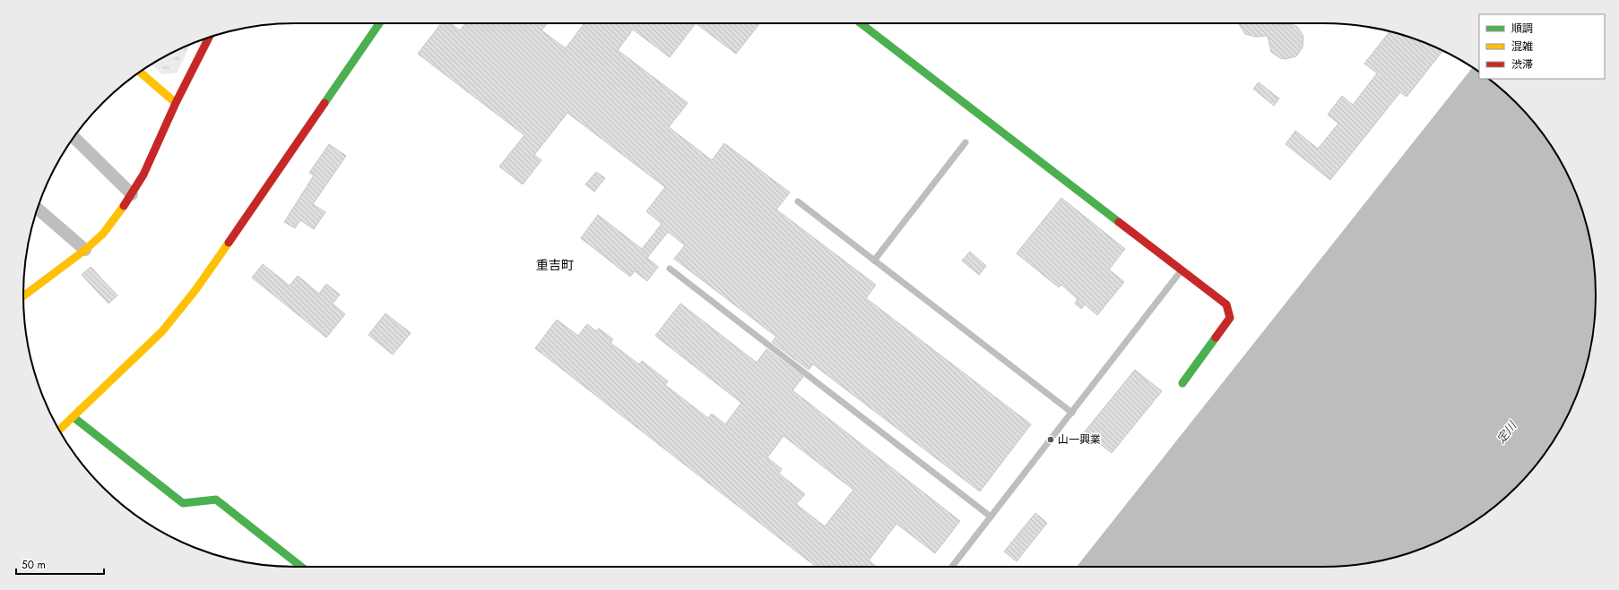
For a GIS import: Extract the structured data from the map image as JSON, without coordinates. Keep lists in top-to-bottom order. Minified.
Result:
{"districts":["重吉町"],"water":["定川"],"places":["山一興業"],"legend":["順調","混雑","渋滞"],"scale_bar":"50 m"}
